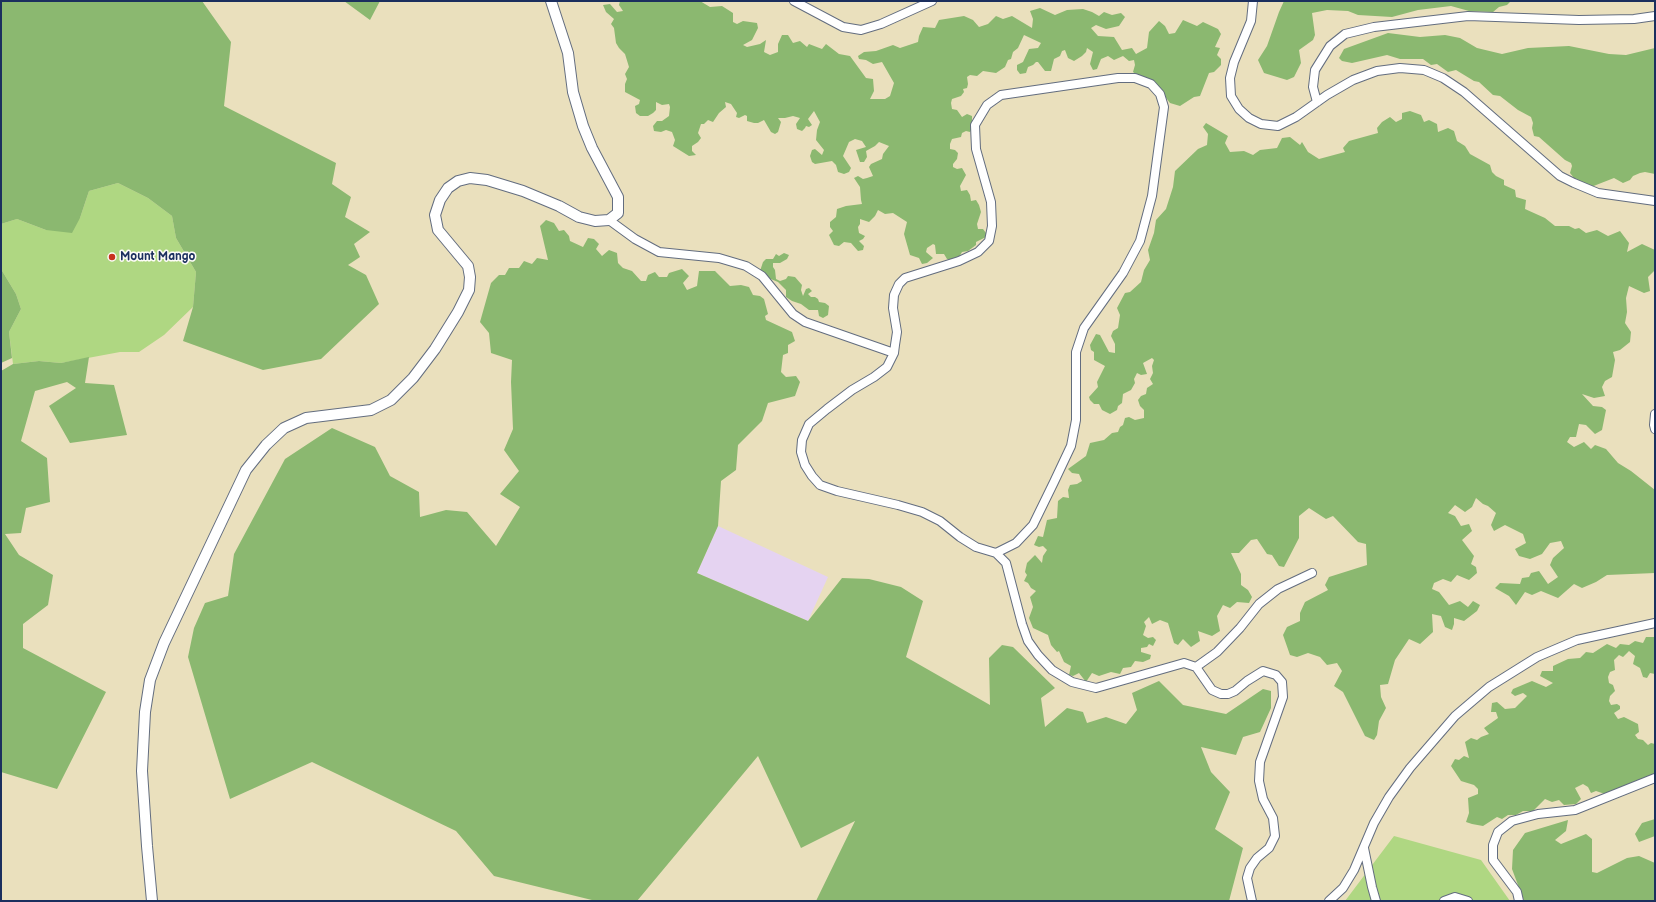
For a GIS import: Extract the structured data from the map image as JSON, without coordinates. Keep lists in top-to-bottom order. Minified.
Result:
{"places":["Mount Mango"]}
